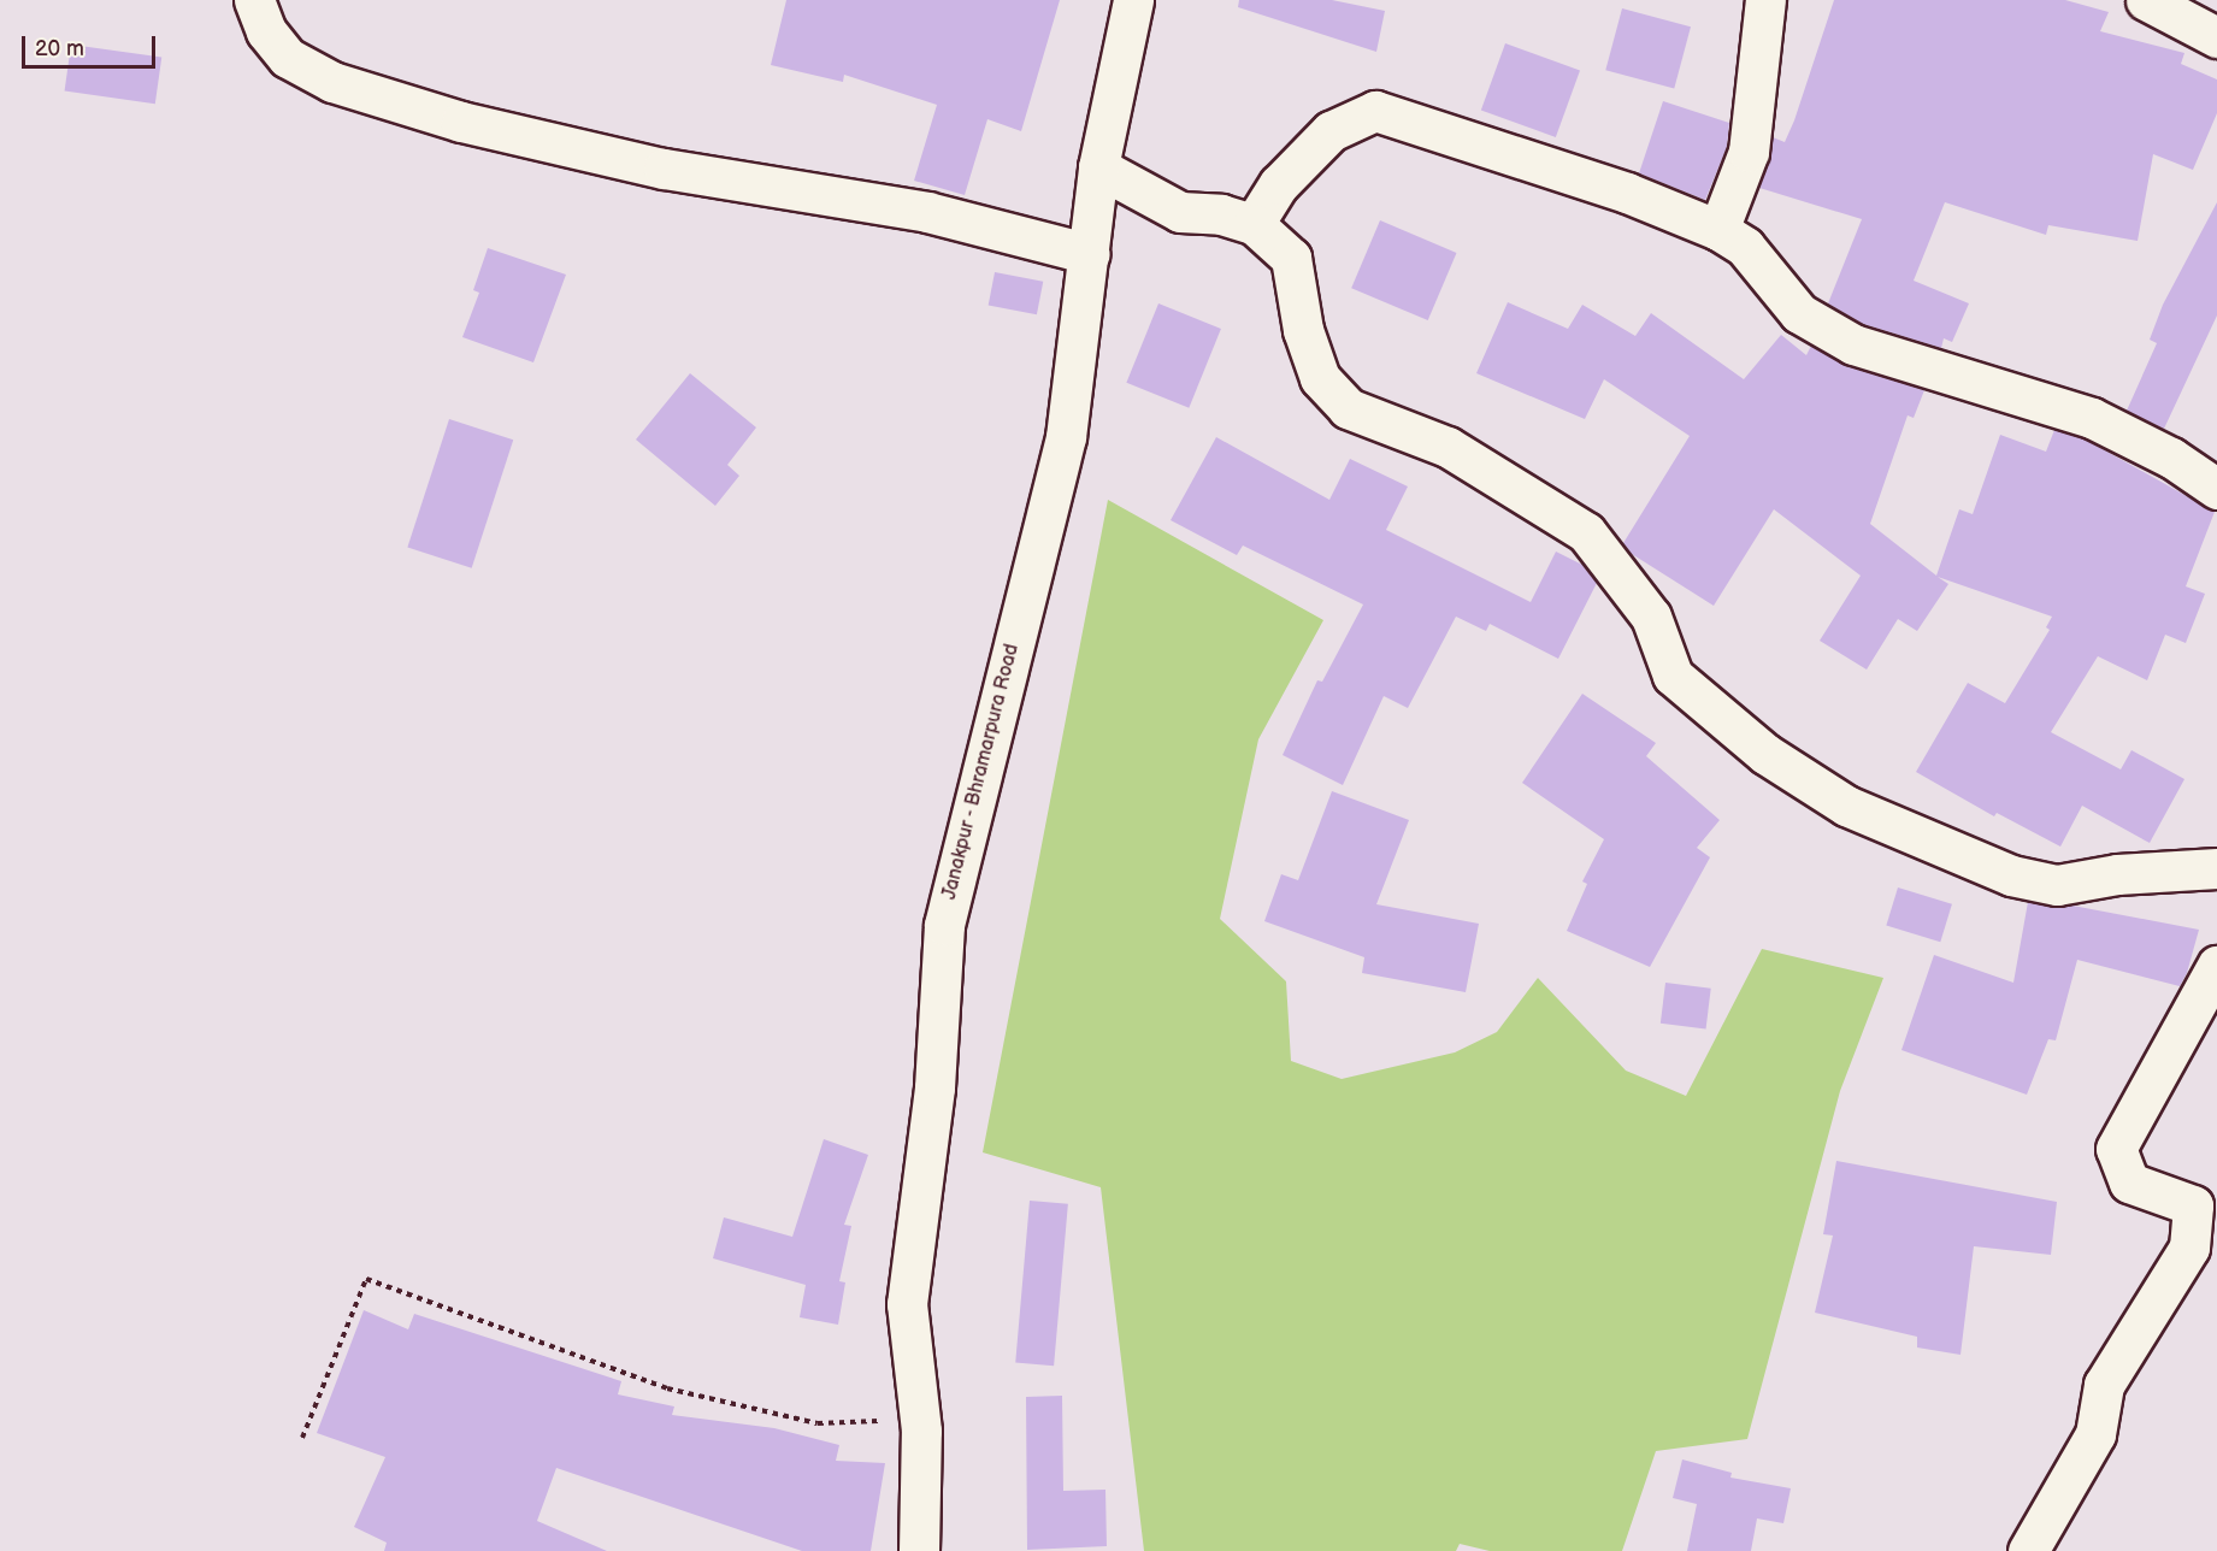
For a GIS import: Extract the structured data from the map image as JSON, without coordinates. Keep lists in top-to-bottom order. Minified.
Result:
{"streets":{"street":["Janakpur - Bhramarpura Road"]},"scale_bar":"20 m"}
